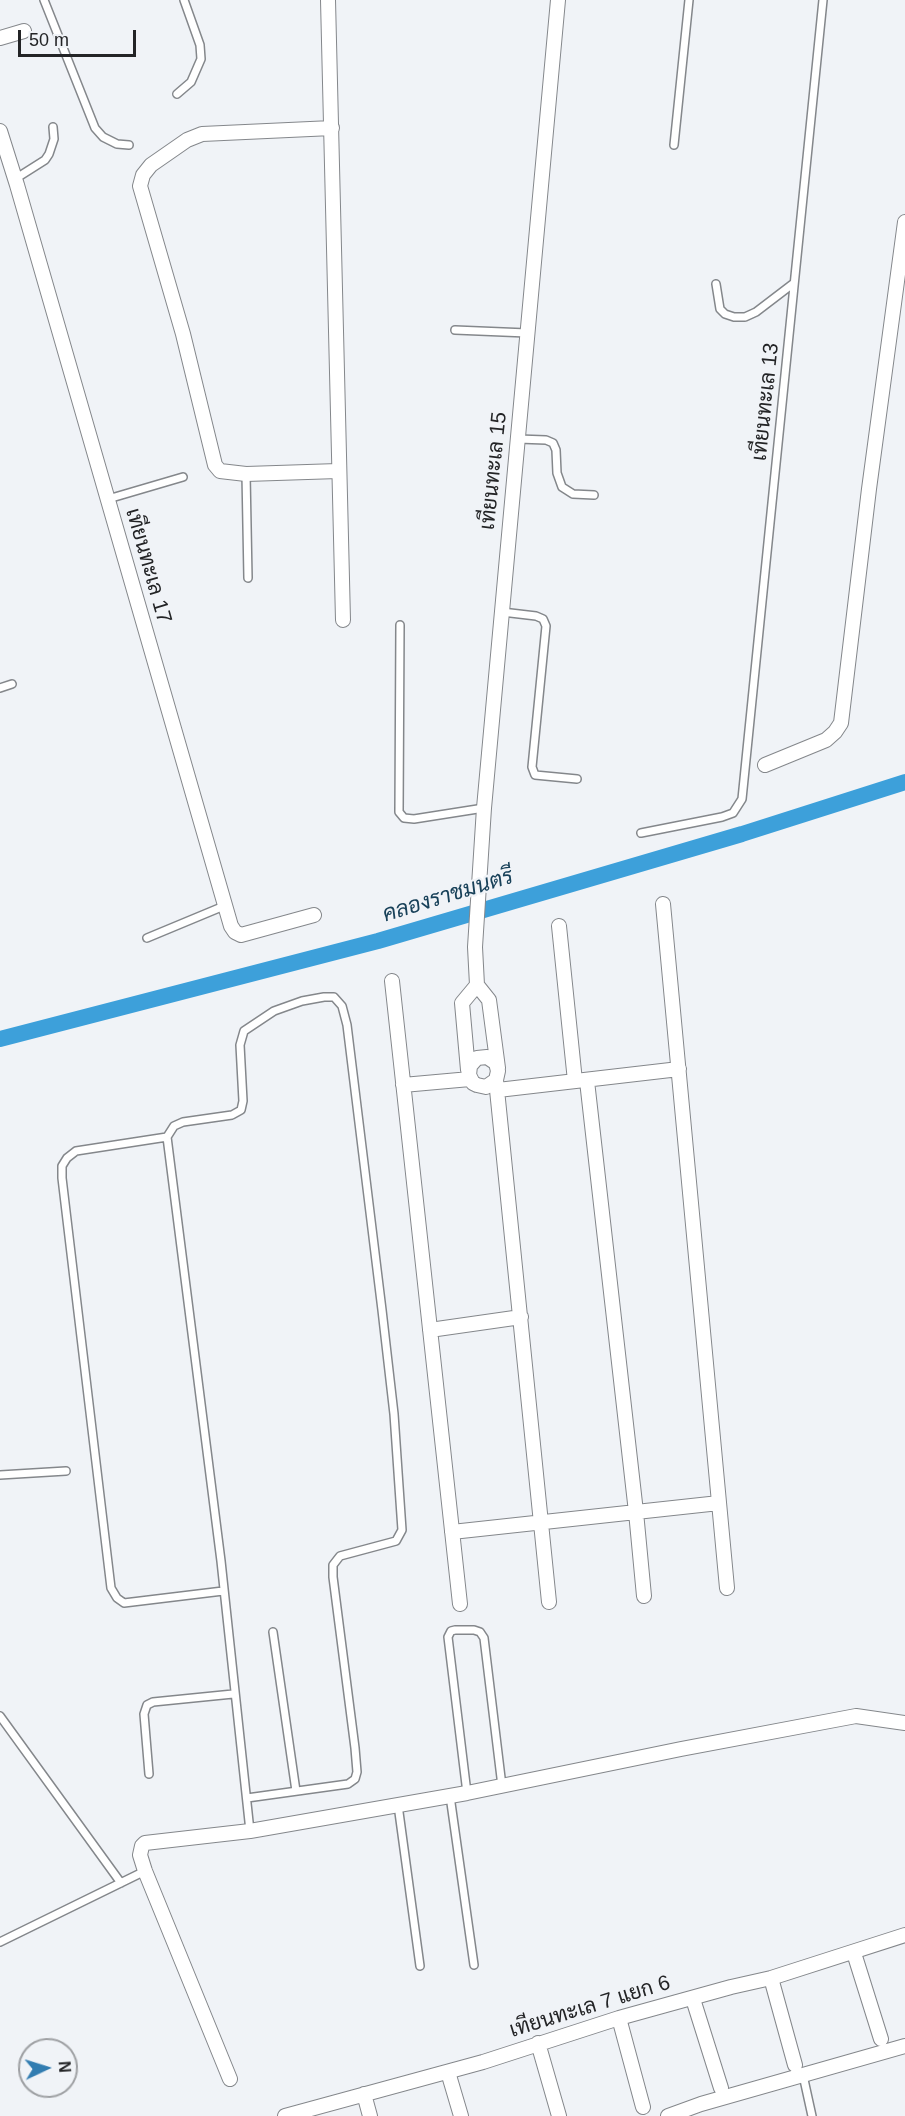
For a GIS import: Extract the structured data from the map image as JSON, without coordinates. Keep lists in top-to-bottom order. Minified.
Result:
{"streets":{"street":["เทียนทะเล 15","เทียนทะเล 17","เทียนทะเล 7 แยก 6"],"lane":["เทียนทะเล 13"]},"water":["คลองราชมนตรี"],"scale_bar":"50 m","north":"right"}
